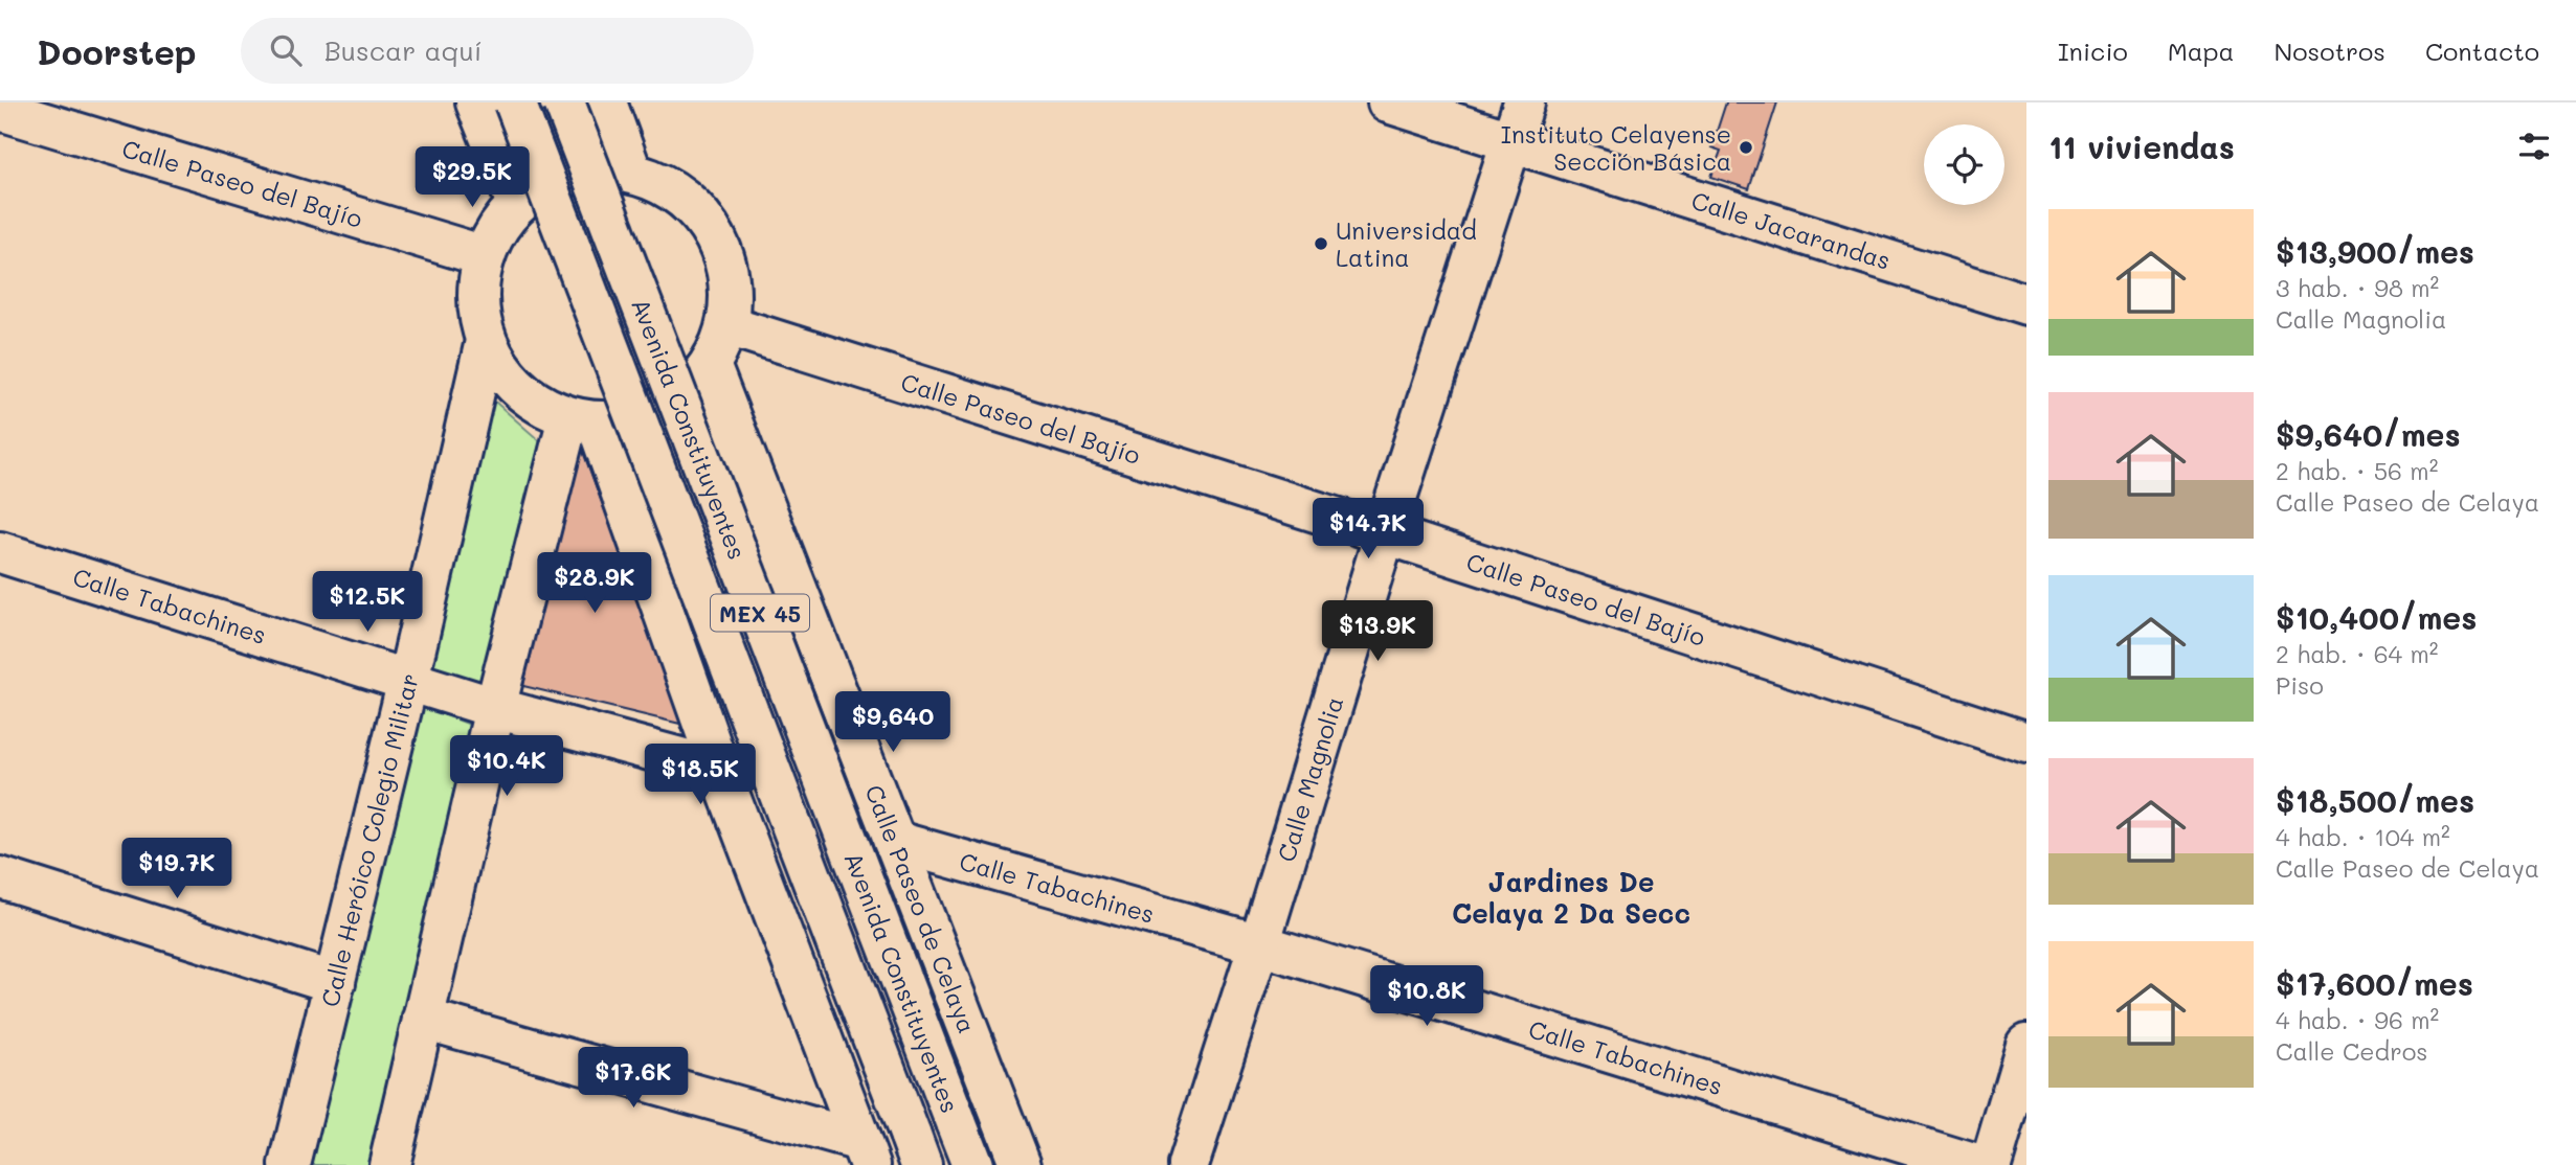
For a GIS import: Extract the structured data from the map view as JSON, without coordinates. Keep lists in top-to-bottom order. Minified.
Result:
{"streets":{"main road":["Calle Paseo del Bajío","Calle Jacarandas","Avenida Constituyentes","Calle Tabachines","MEX 45","Calle Magnolia","Calle Heróico Colegio Militar","Calle Paseo de Celaya"]},"crossings":[["Calle Paseo del Bajío","Calle Magnolia"],["Calle Paseo del Bajío","Calle Heróico Colegio Militar"],["Calle Paseo del Bajío","Calle Paseo de Celaya"],["Calle Jacarandas","Calle Magnolia"],["Calle Tabachines","Calle Magnolia"],["Calle Tabachines","Calle Heróico Colegio Militar"],["Calle Tabachines","Calle Paseo de Celaya"],["Calle Heróico Colegio Militar","Calle Paseo de Celaya"]],"districts":["Jardines De Celaya 2 Da Secc"],"places":["Instituto Celayense Sección Básica","Universidad Latina"],"page":{"header":"Doorstep","search":"Buscar aquí","nav":["Inicio","Mapa","Nosotros","Contacto"],"heading":"11 viviendas","price":["$29.5K","$14.7K","$28.9K","$12.5K","$13.9K","$9,640","$10.4K","$18.5K","$19.7K","$10.8K","$17.6K"],"list":[{"name":"$13,900/mes","note":"3 hab. · 98 m² · Calle Magnolia"},{"name":"$9,640/mes","note":"2 hab. · 56 m² · Calle Paseo de Celaya"},{"name":"$10,400/mes","note":"2 hab. · 64 m² · Piso"},{"name":"$18,500/mes","note":"4 hab. · 104 m² · Calle Paseo de Celaya"},{"name":"$17,600/mes","note":"4 hab. · 96 m² · Calle Cedros"}]}}
